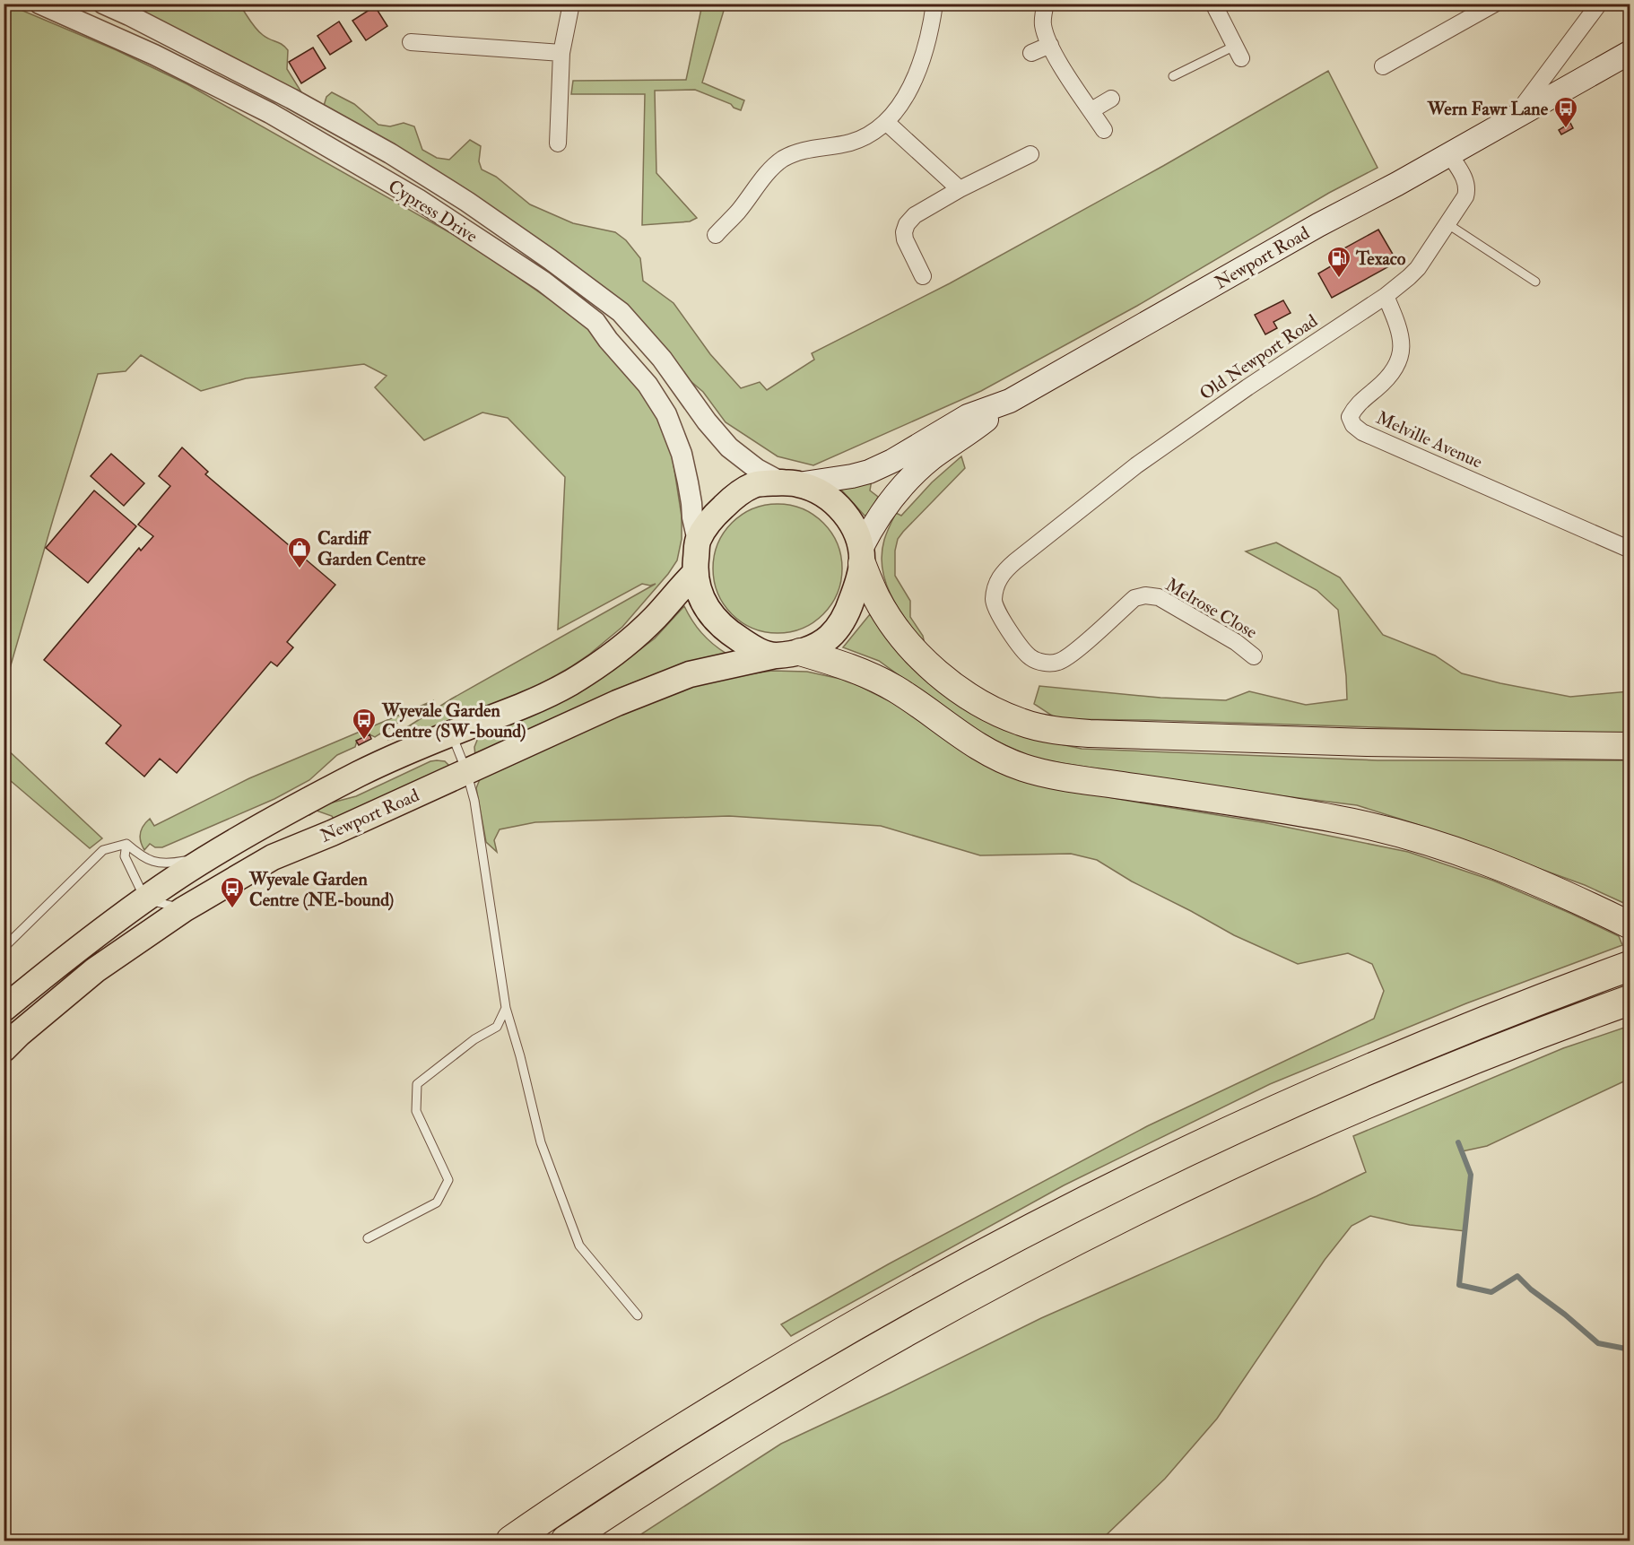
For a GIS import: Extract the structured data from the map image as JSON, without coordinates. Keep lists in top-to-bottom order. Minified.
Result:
{"streets":{"main road":["Newport Road"],"street":["Cypress Drive","Old Newport Road","Melville Avenue","Melrose Close"]},"crossings":[["Cypress Drive","Newport Road"],["Newport Road","Old Newport Road"],["Old Newport Road","Melville Avenue"],["Old Newport Road","Melrose Close"]],"places":{"bus stop":["Wern Fawr Lane","Wyevale Garden Centre (SW-bound)","Wyevale Garden Centre (NE-bound)"],"fuel station":["Texaco"],"shop":["Cardiff Garden Centre"]}}
